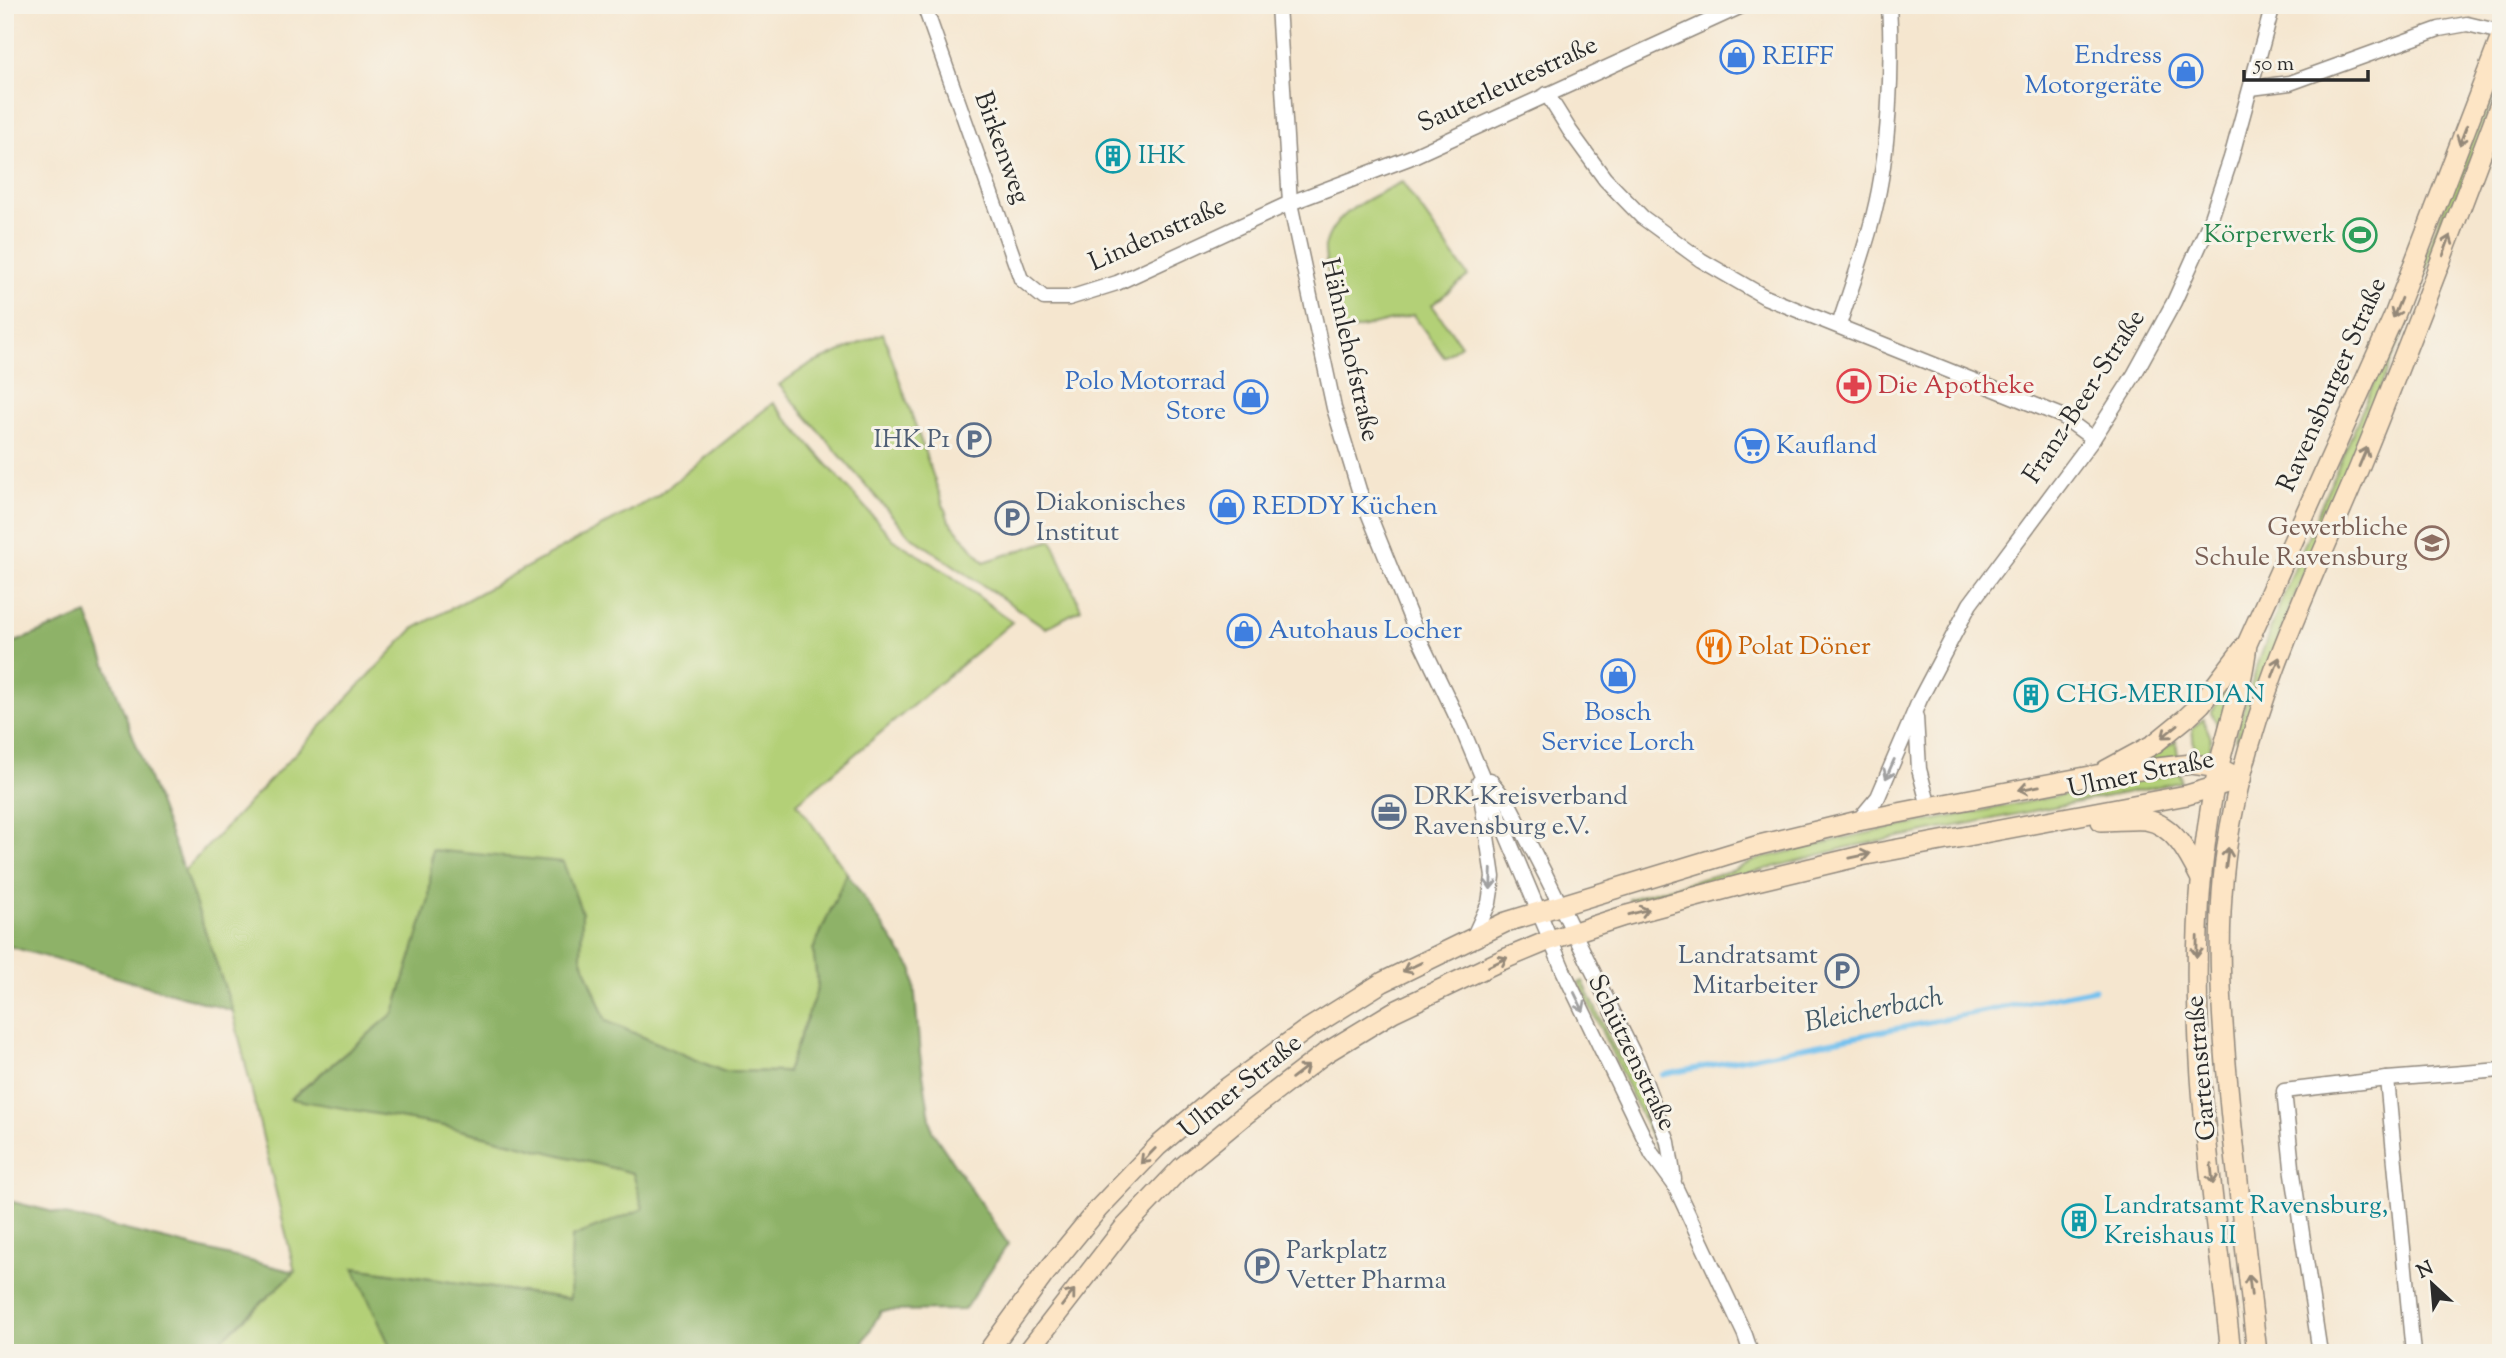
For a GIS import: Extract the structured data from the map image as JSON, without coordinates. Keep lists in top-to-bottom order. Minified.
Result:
{"streets":{"main road":["Ravensburger Straße","Ulmer Straße","Gartenstraße"],"street":["Sauterleutestraße","Birkenweg","Lindenstraße","Hähnlehofstraße","Franz-Beer-Straße","Schützenstraße"]},"crossings":[["Sauterleutestraße","Lindenstraße"],["Sauterleutestraße","Hähnlehofstraße"],["Birkenweg","Lindenstraße"],["Lindenstraße","Hähnlehofstraße"],["Ravensburger Straße","Ulmer Straße"],["Ravensburger Straße","Gartenstraße"],["Franz-Beer-Straße","Ulmer Straße"],["Ulmer Straße","Schützenstraße"],["Ulmer Straße","Gartenstraße"]],"water":["Bleicherbach"],"places":{"shop":["REIFF","Endress Motorgeräte","Polo Motorrad Store","REDDY Küchen","Autohaus Locher","Bosch Service Lorch"],"building":["IHK","CHG-MERIDIAN","Landratsamt Ravensburg, Kreishaus II"],"sports":["Körperwerk"],"pharmacy":["Die Apotheke"],"parking":["IHK P1","Diakonisches Institut","Landratsamt Mitarbeiter","Parkplatz Vetter Pharma"],"supermarket":["Kaufland"],"school or university":["Gewerbliche Schule Ravensburg"],"restaurant":["Polat Döner"],"office":["DRK-Kreisverband Ravensburg e.V."]},"scale_bar":"50 m","north":"top left"}
